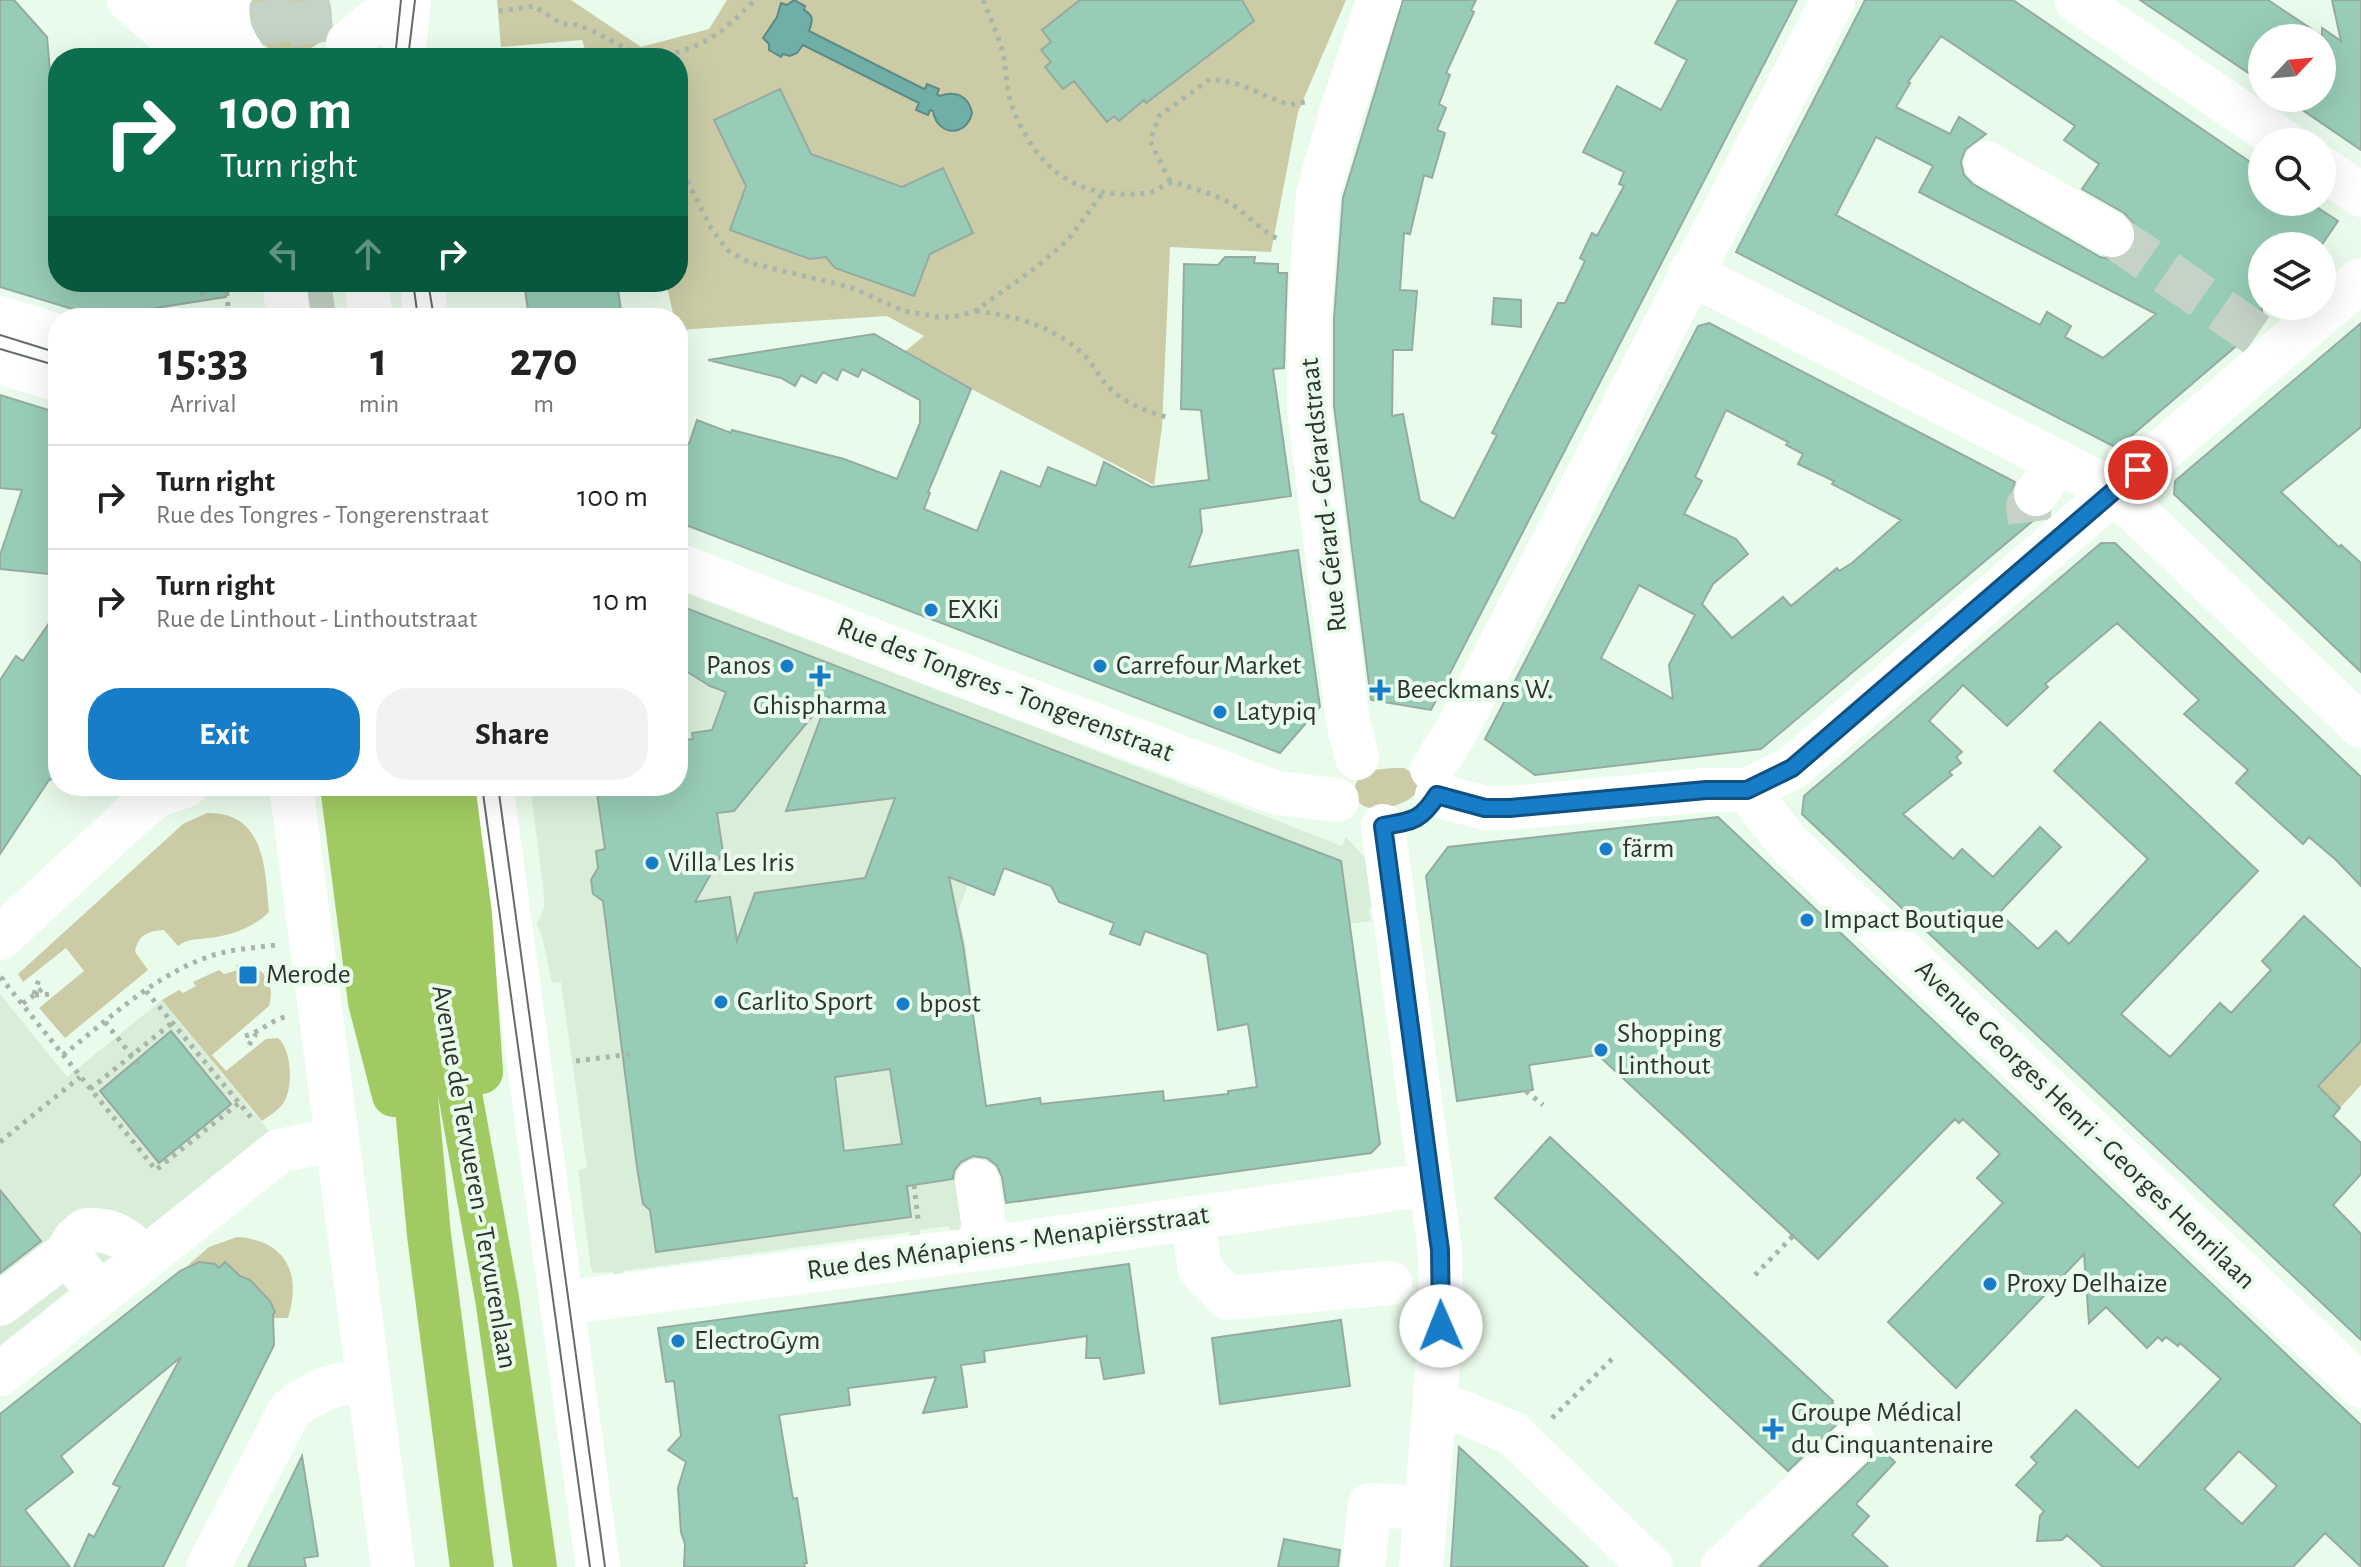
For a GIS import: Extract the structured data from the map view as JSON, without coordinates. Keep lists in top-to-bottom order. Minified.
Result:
{"streets":{"highway":["Avenue de Tervueren - Tervurenlaan"],"street":["Rue Gérard - Gérardstraat","Rue des Tongres - Tongerenstraat","Avenue Georges Henri - Georges Henrilaan","Rue des Ménapiens - Menapiërsstraat"]},"crossings":[["Rue Gérard - Gérardstraat","Rue des Tongres - Tongerenstraat"]],"places":{"other":["EXKi","Panos","Carrefour Market","Latypiq","färm","Villa Les Iris","Impact Boutique","Carlito Sport","bpost","Shopping Linthout","Proxy Delhaize","ElectroGym"],"health":["Ghispharma","Beeckmans W.","Groupe Médical du Cinquantenaire"],"transit":["Merode"]},"north":"top right","page":{"turn":["100 m","Turn right"],"eta":["15:33","Arrival","1","min","270","m"],"list":[{"name":"Turn right","note":"Rue des Tongres - Tongerenstraat","value":"100 m"},{"name":"Turn right","note":"Rue de Linthout - Linthoutstraat","value":"10 m"}],"buttons":["Exit","Share"]}}
